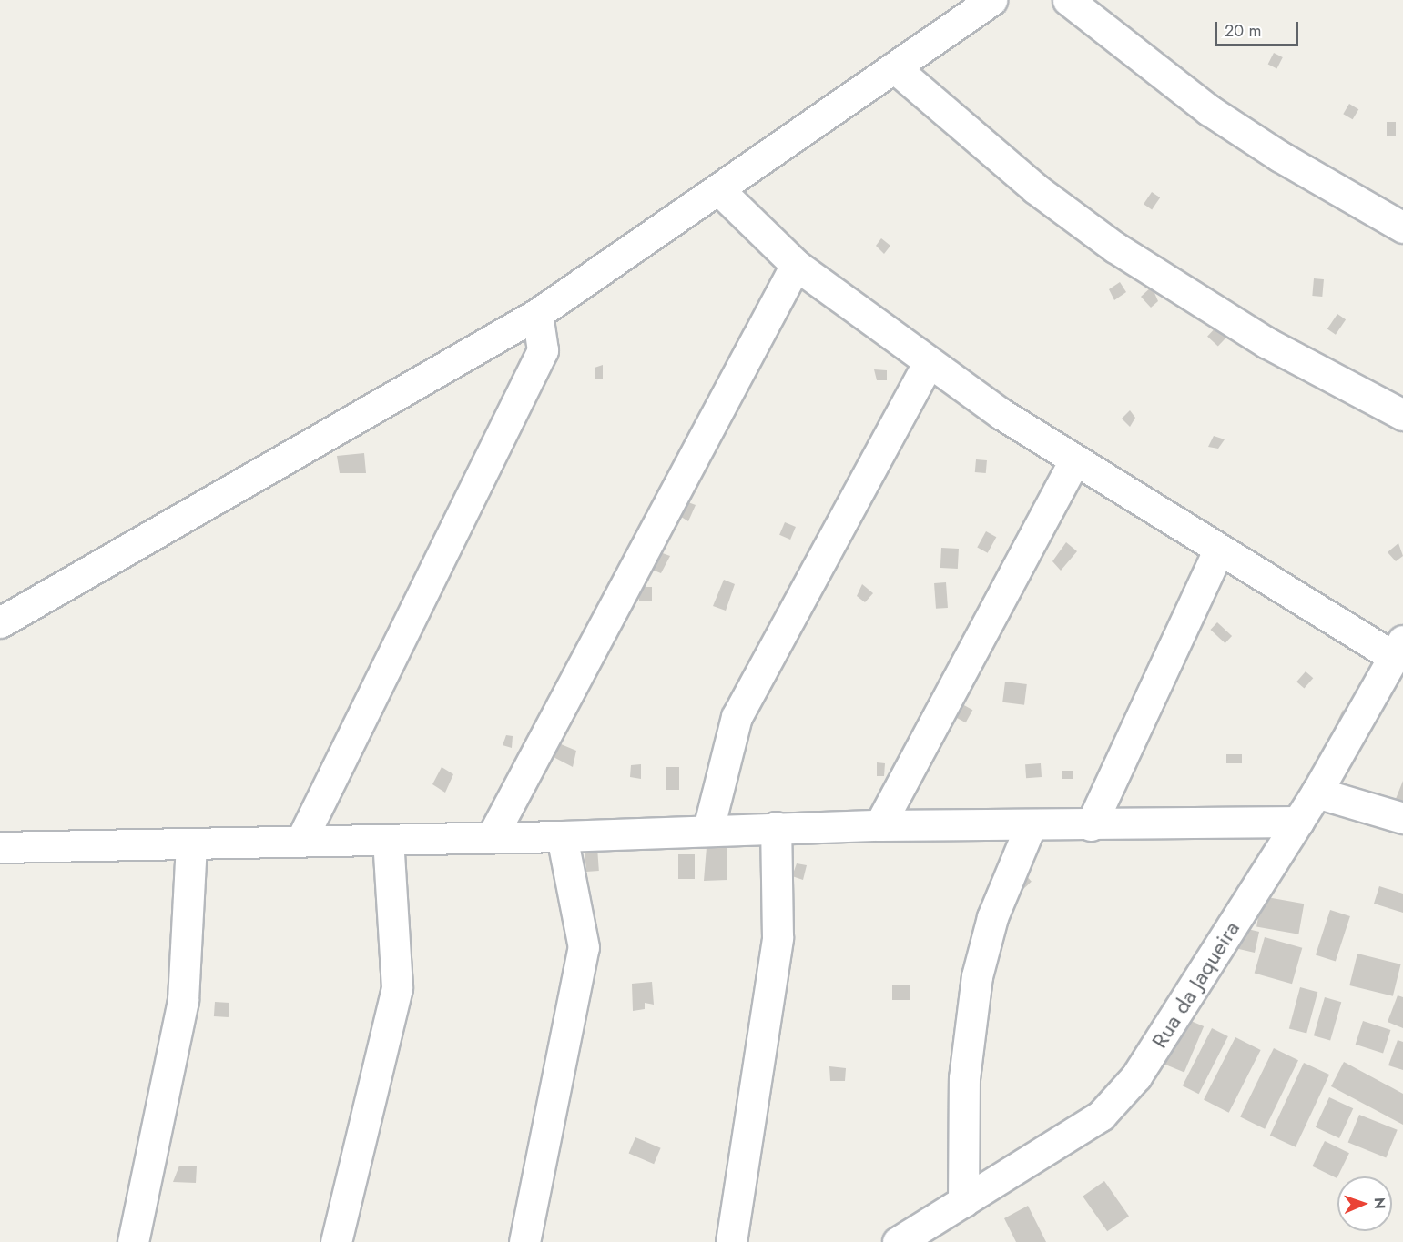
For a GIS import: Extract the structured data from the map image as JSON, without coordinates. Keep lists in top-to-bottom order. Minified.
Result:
{"streets":{"street":["Rua da Jaqueira"]},"scale_bar":"20 m","north":"right"}
